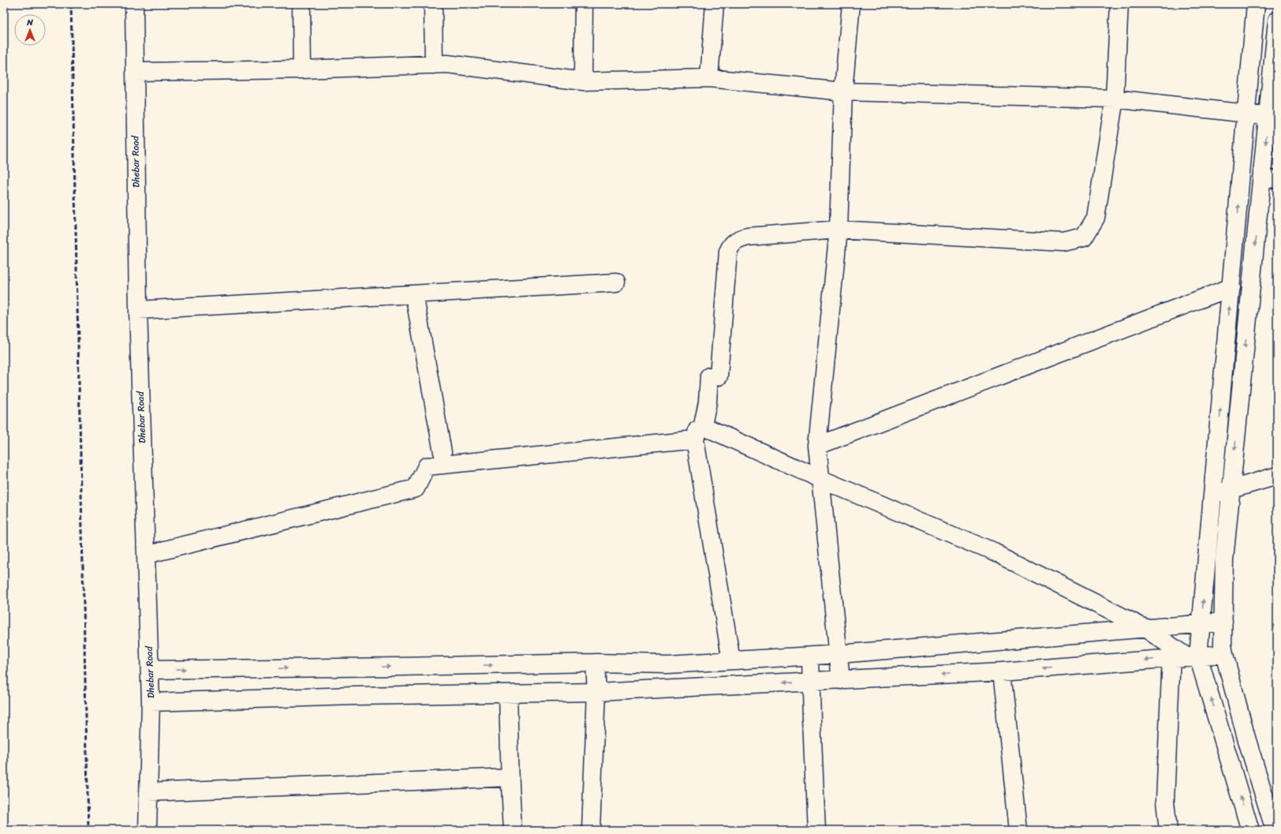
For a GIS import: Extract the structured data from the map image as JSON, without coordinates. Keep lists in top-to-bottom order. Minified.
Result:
{"streets":{"street":["Dhebar Road"]},"north":"top"}
